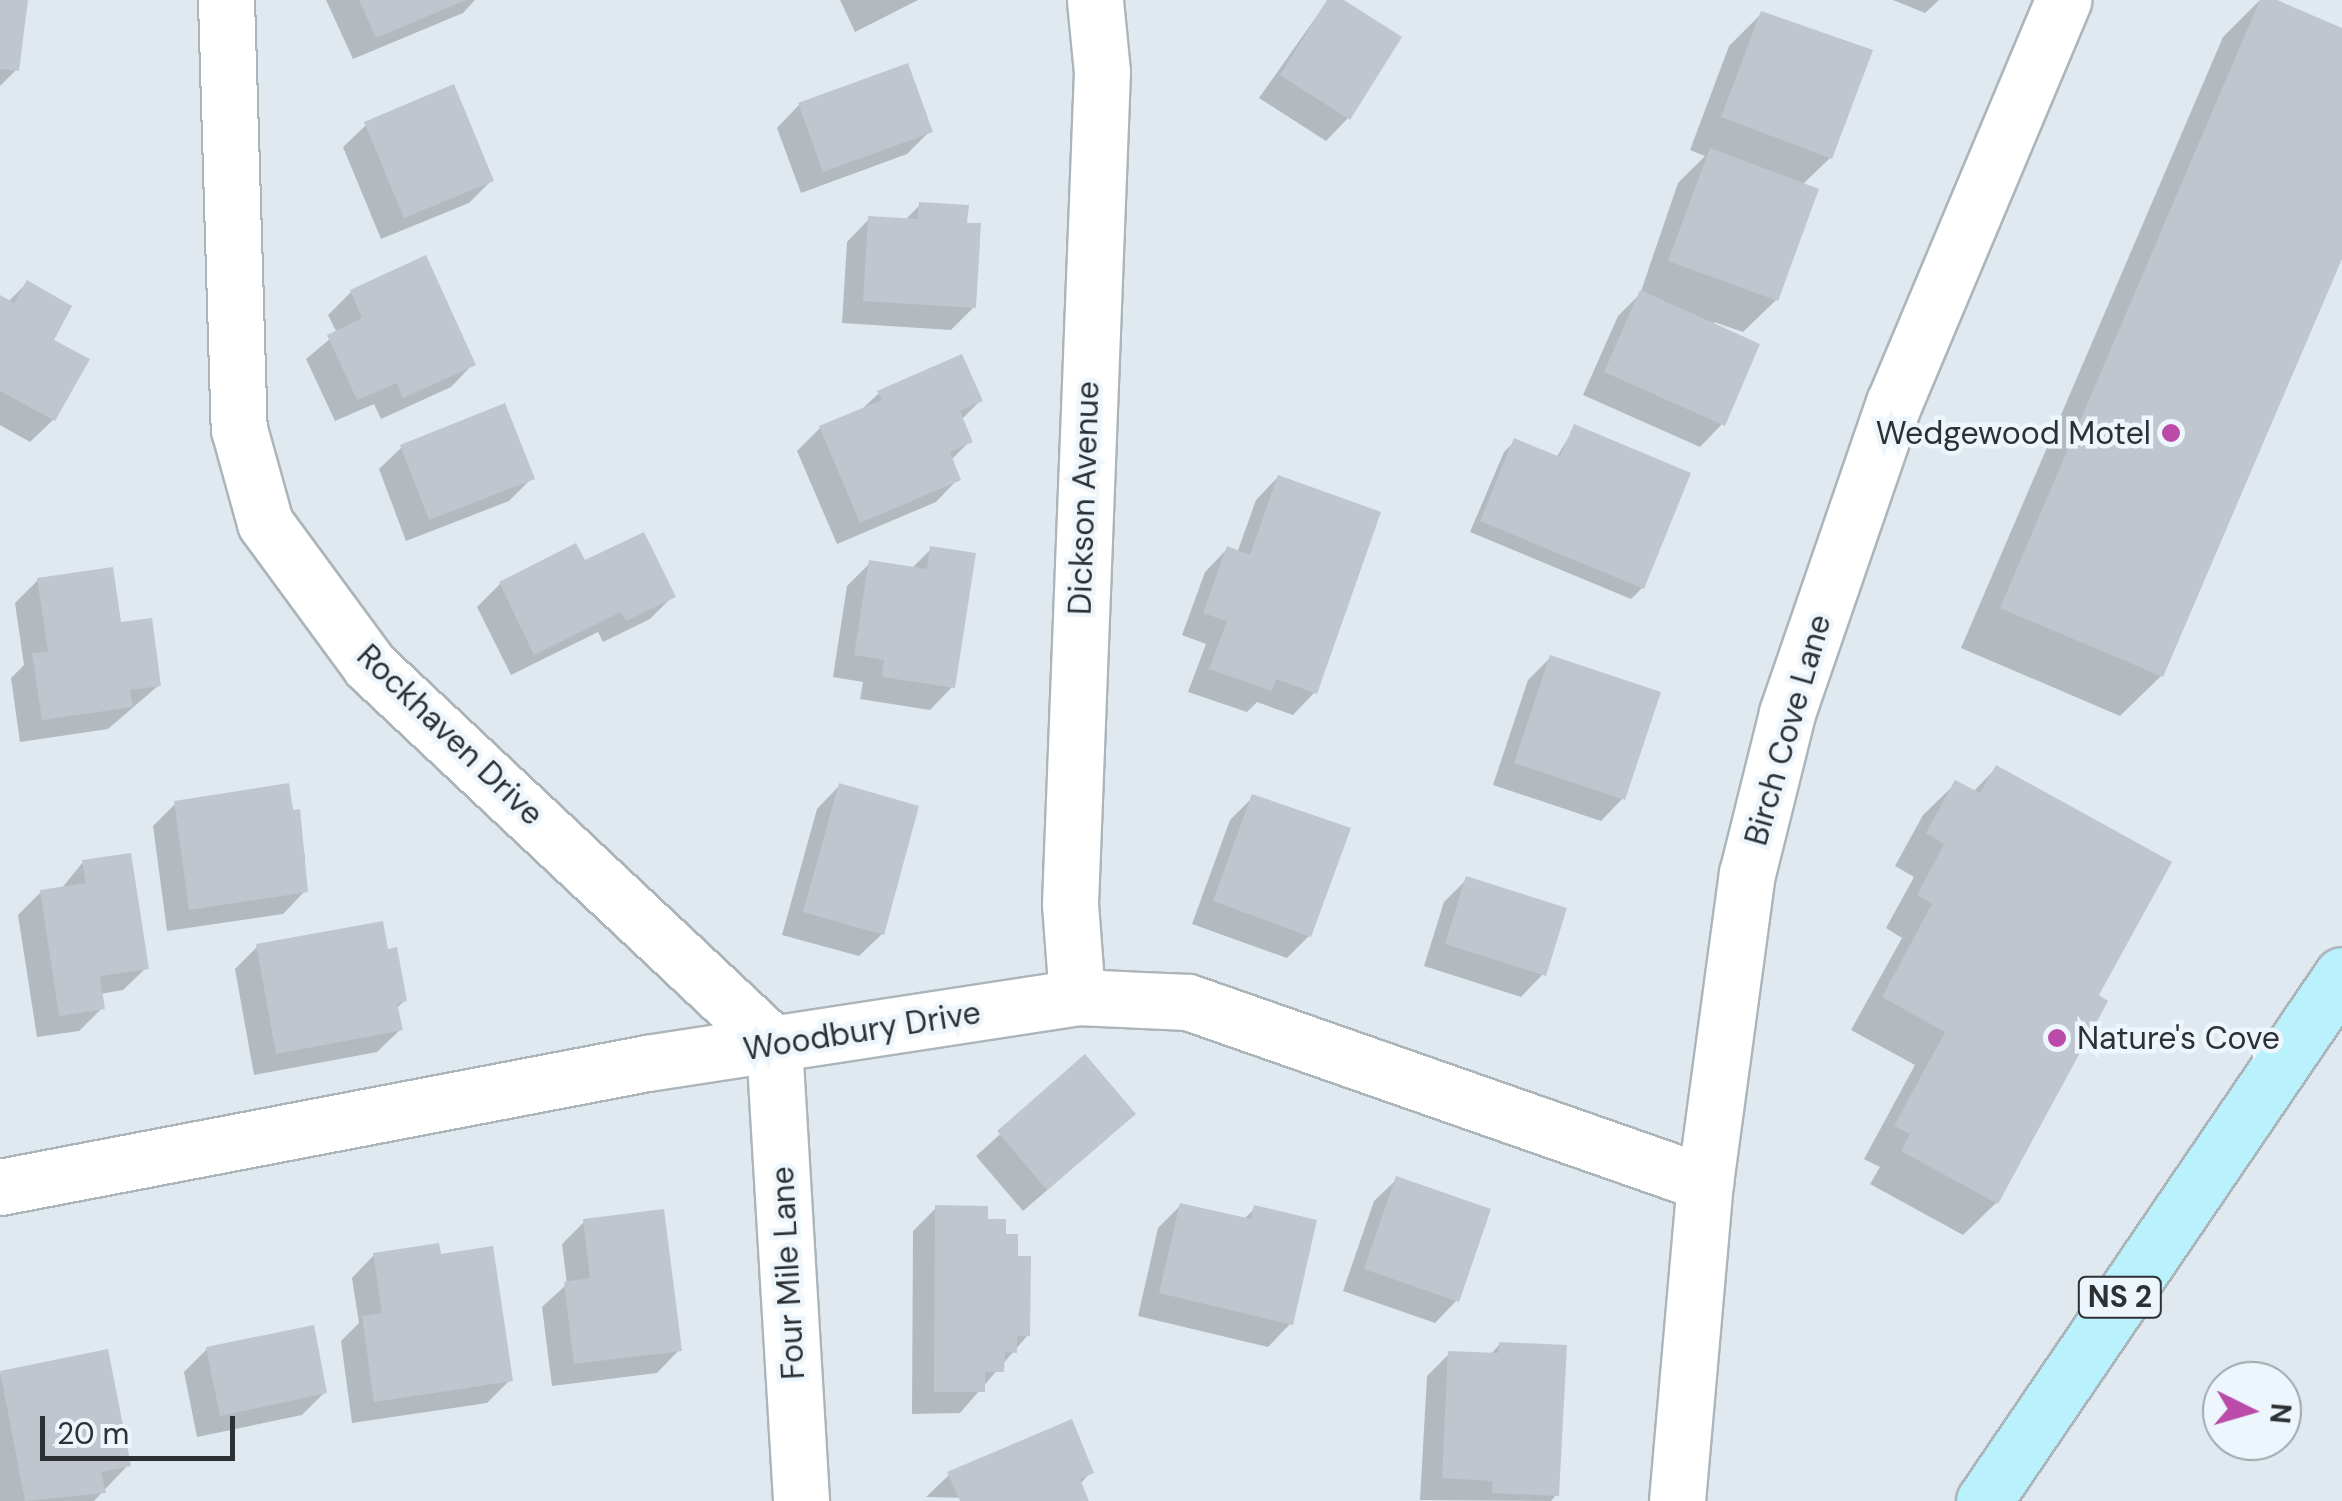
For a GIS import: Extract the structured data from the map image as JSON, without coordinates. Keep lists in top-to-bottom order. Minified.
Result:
{"streets":{"main road":["NS 2"],"street":["Dickson Avenue","Birch Cove Lane","Rockhaven Drive","Woodbury Drive","Four Mile Lane"]},"crossings":[["Dickson Avenue","Woodbury Drive"],["Birch Cove Lane","Woodbury Drive"],["Rockhaven Drive","Woodbury Drive"],["Rockhaven Drive","Four Mile Lane"],["Woodbury Drive","Four Mile Lane"]],"places":["Wedgewood Motel","Nature's Cove"],"scale_bar":"20 m","north":"right"}
